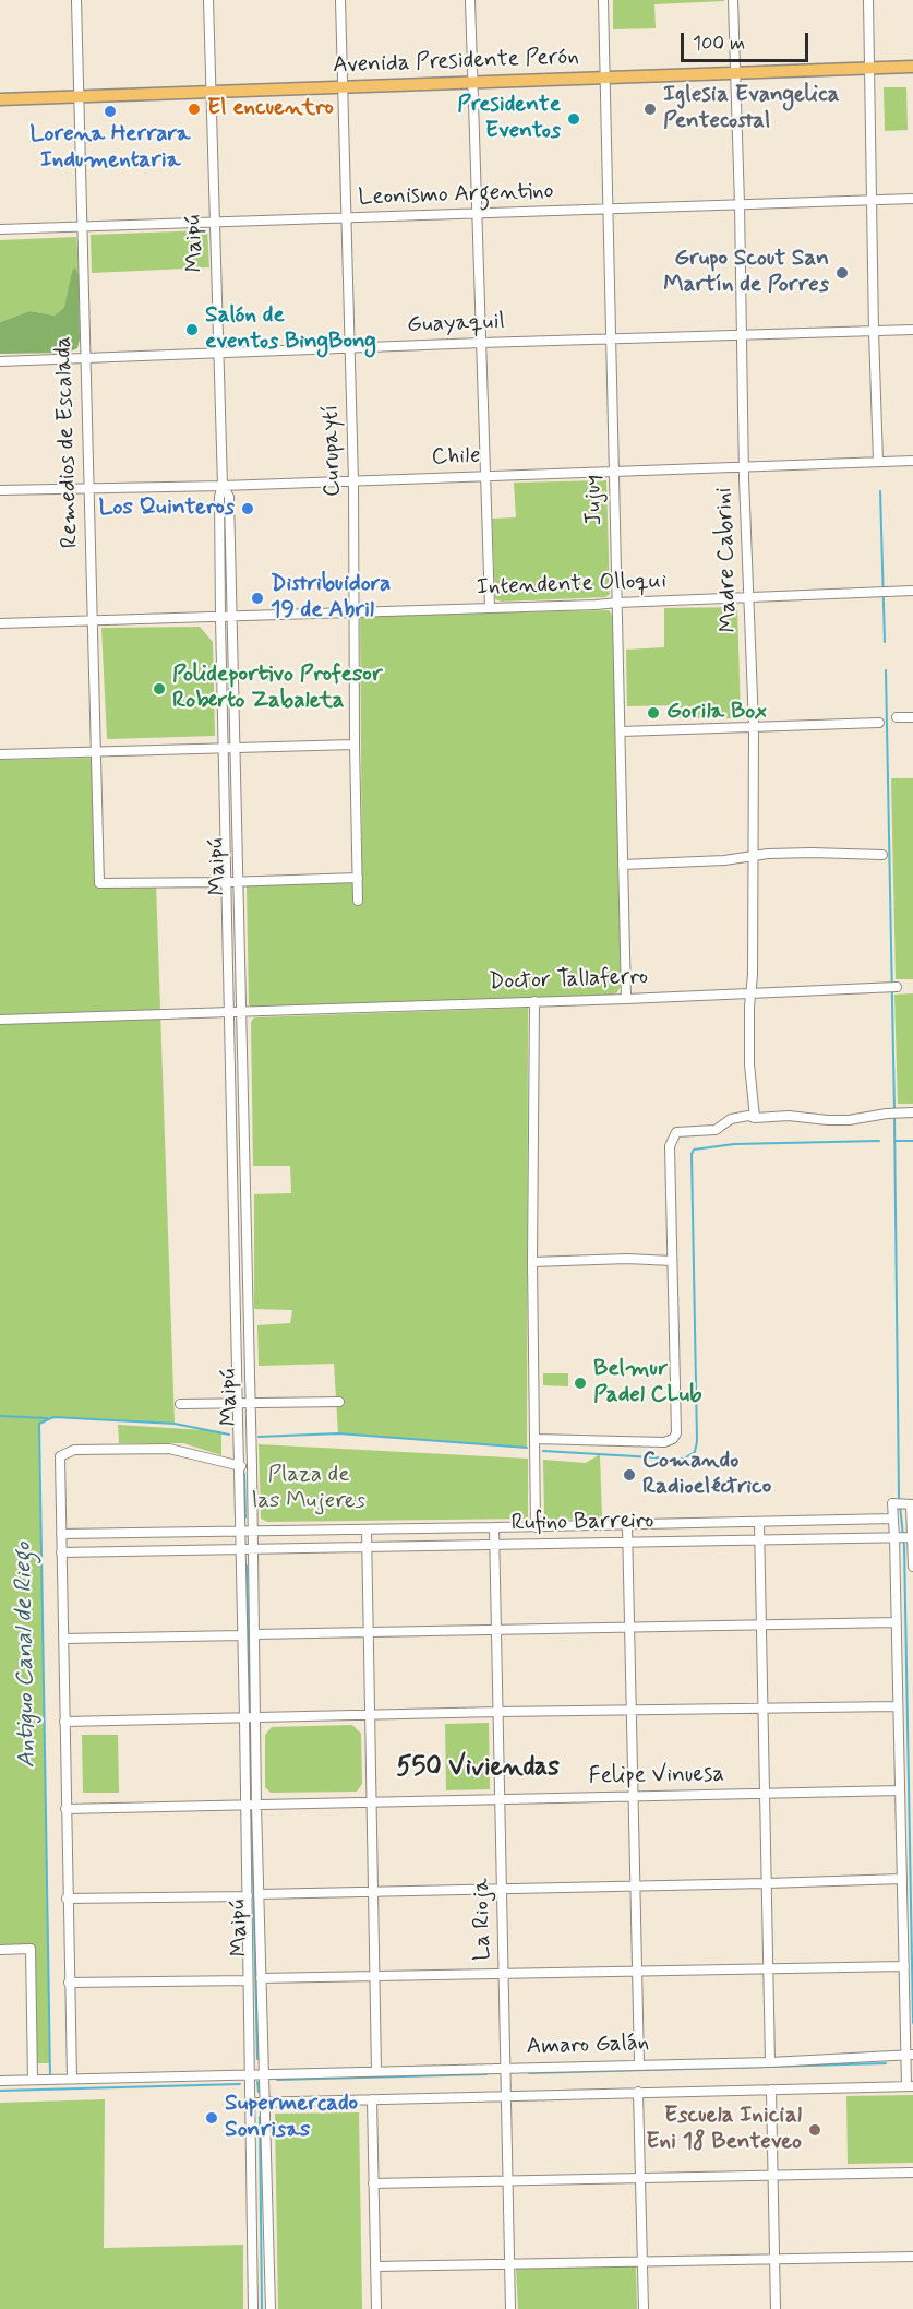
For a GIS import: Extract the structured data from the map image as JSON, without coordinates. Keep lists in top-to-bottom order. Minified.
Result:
{"streets":{"main road":["Avenida Presidente Perón"],"street":["Leonismo Argentino","Maipú","Guayaquil","Remedios de Escalada","Curupaytí","Chile","Jujuy","Madre Cabrini","Intendente Olloqui","Doctor Tallaferro","Rufino Barreiro","Felipe Vinuesa","La Rioja","Amaro Galán"]},"crossings":[["Avenida Presidente Perón","Maipú"],["Avenida Presidente Perón","Remedios de Escalada"],["Avenida Presidente Perón","Curupaytí"],["Avenida Presidente Perón","Jujuy"],["Avenida Presidente Perón","Madre Cabrini"],["Leonismo Argentino","Maipú"],["Leonismo Argentino","Remedios de Escalada"],["Leonismo Argentino","Curupaytí"],["Leonismo Argentino","Jujuy"],["Leonismo Argentino","Madre Cabrini"],["Maipú","Guayaquil"],["Maipú","Remedios de Escalada"],["Maipú","Chile"],["Maipú","Intendente Olloqui"],["Maipú","Doctor Tallaferro"],["Maipú","Rufino Barreiro"],["Maipú","Felipe Vinuesa"],["Maipú","Amaro Galán"],["Guayaquil","Remedios de Escalada"],["Guayaquil","Curupaytí"],["Guayaquil","Jujuy"],["Guayaquil","Madre Cabrini"],["Remedios de Escalada","Chile"],["Curupaytí","Chile"],["Curupaytí","Intendente Olloqui"],["Chile","Jujuy"],["Chile","Madre Cabrini"],["Jujuy","Intendente Olloqui"],["Jujuy","Doctor Tallaferro"],["Madre Cabrini","Intendente Olloqui"],["Madre Cabrini","Doctor Tallaferro"],["Rufino Barreiro","La Rioja"],["Felipe Vinuesa","La Rioja"],["La Rioja","Amaro Galán"]],"districts":["550 Viviendas"],"water":["Antiguo Canal de Riego"],"parks":["Plaza de las Mujeres"],"places":["El encuentro","Iglesia Evangelica Pentecostal","Lorena Herrara Indumentaria","Presidente Eventos","Grupo Scout San Martín de Porres","Salón de eventos BingBong","Los Quinteros","Distribuidora 19 de Abril","Polideportivo Profesor Roberto Zabaleta","Gorila Box","Belmur Padel CLub","Comando Radioeléctrico","Supermercado Sonrisas","Escuela Inicial Eni 18 Benteveo"],"scale_bar":"100 m"}
